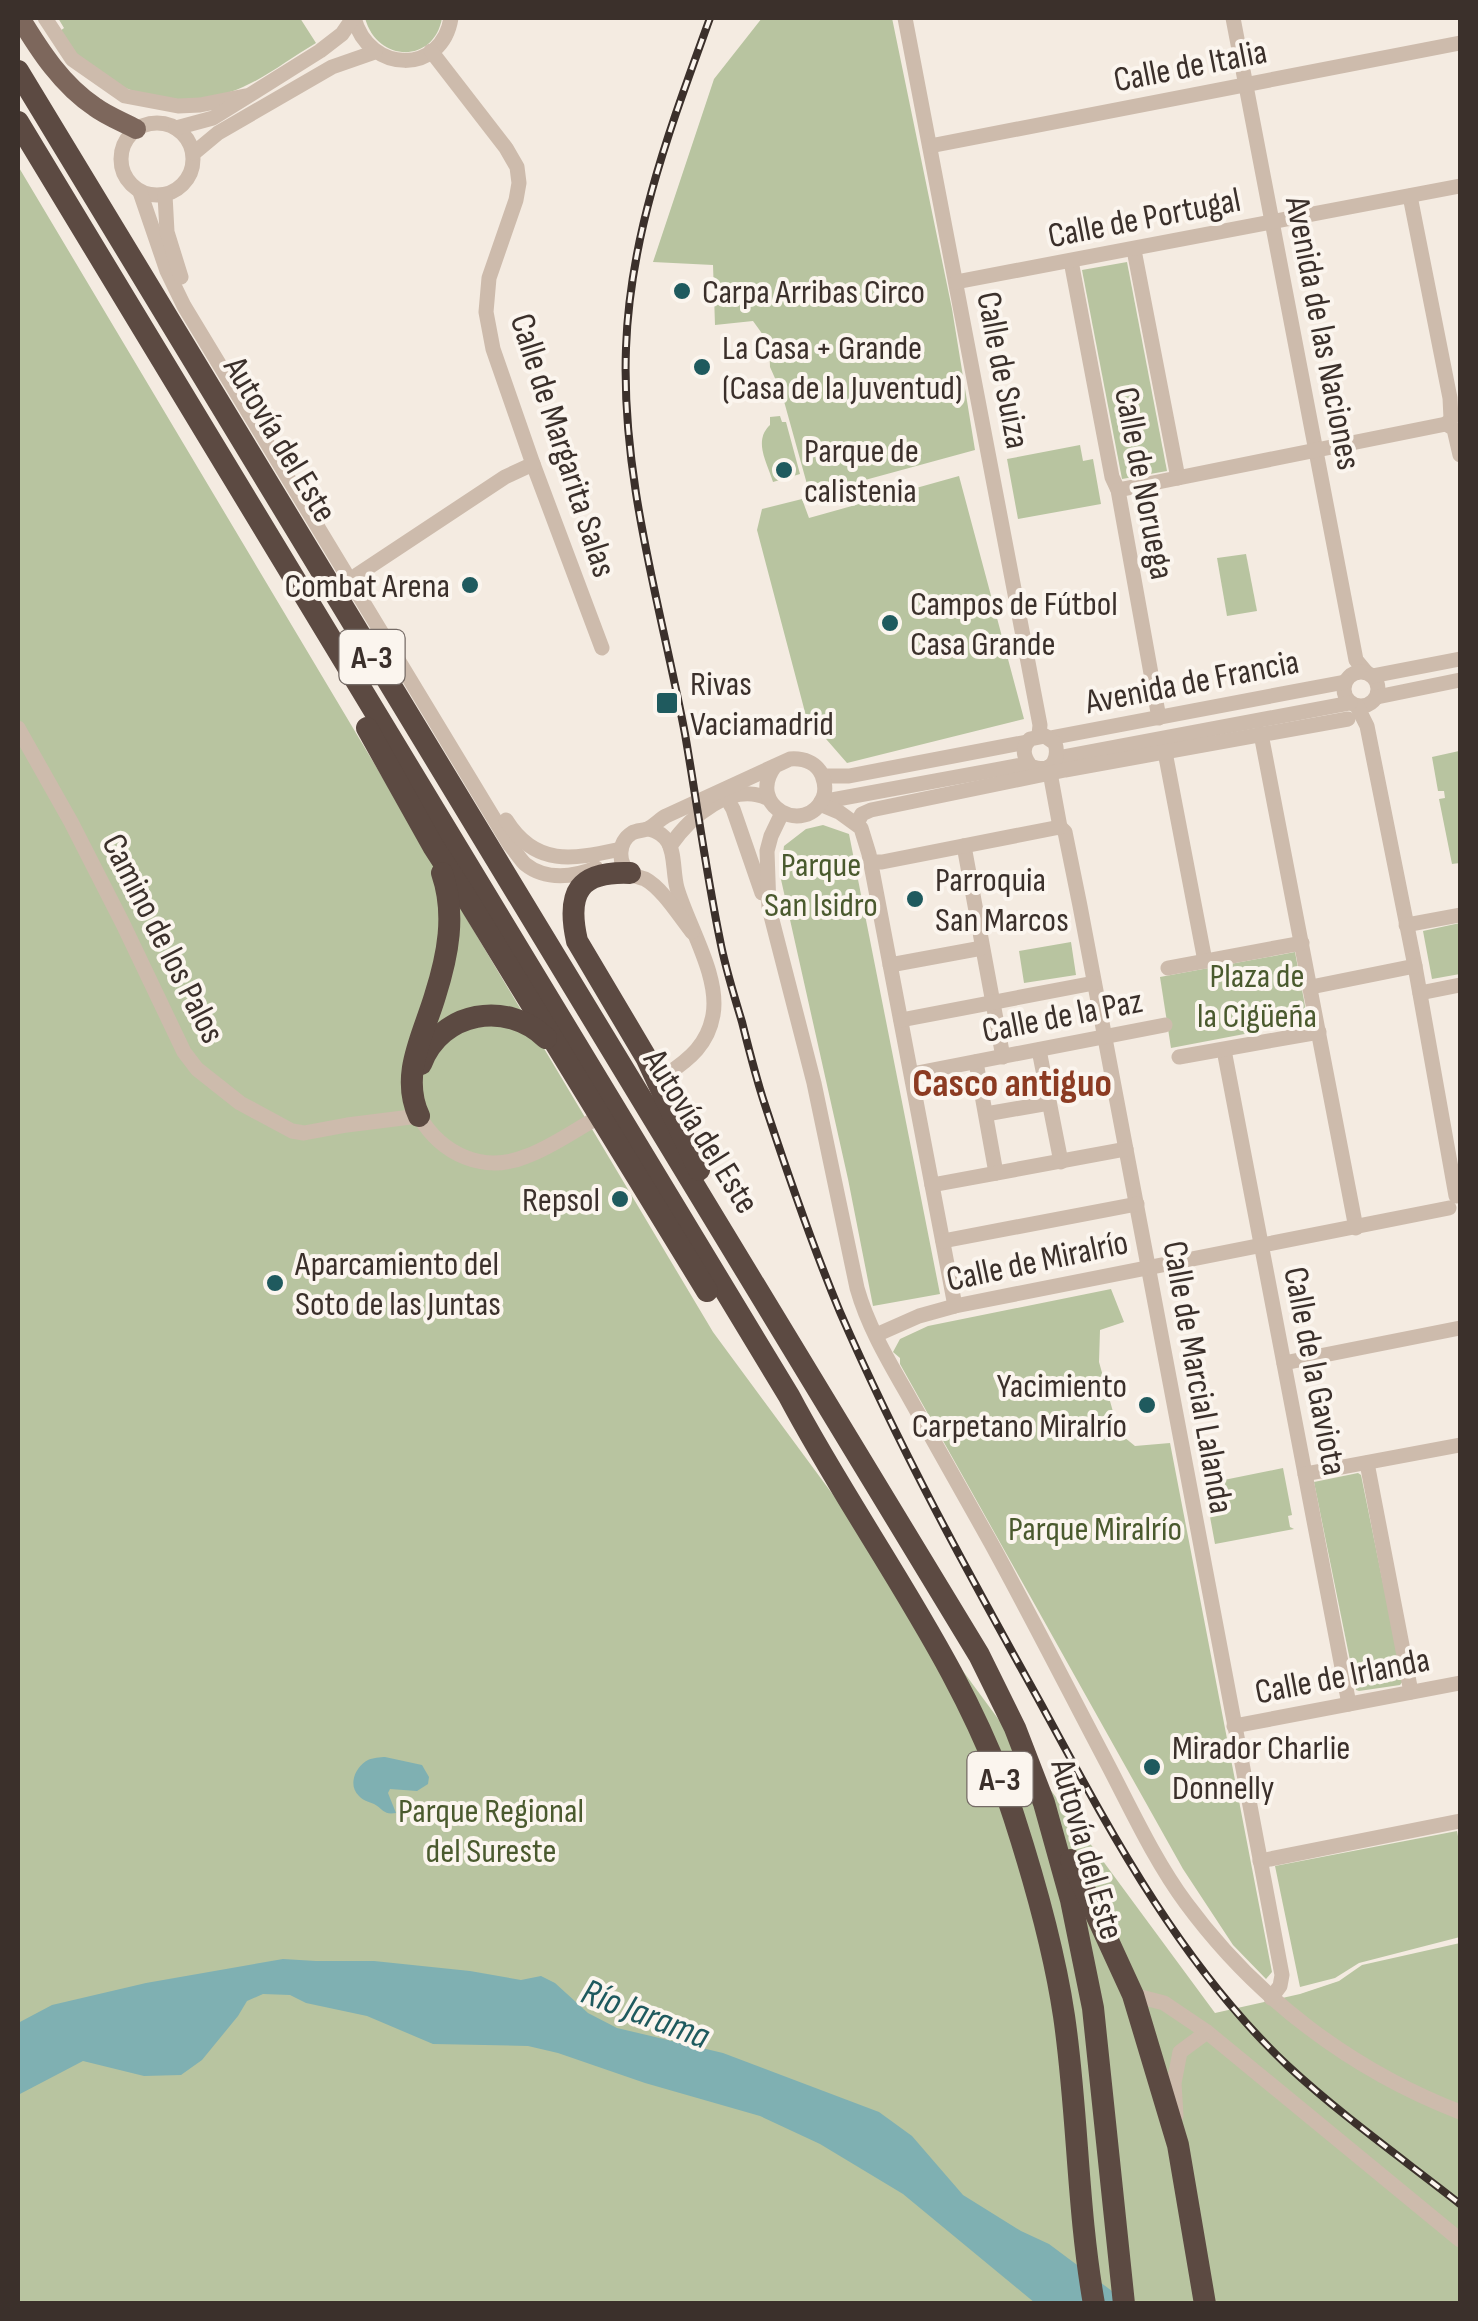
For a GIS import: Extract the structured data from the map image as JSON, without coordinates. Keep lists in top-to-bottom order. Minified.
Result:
{"streets":{"highway":["Autovía del Este","A-3"],"street":["Calle de Italia","Calle de Portugal","Avenida de las Naciones","Calle de Suiza","Calle de Margarita Salas","Calle de Noruega","Avenida de Francia","Camino de los Palos","Calle de la Paz","Calle de Miralrío","Calle de la Gaviota","Calle de Marcial Lalanda","Calle de Irlanda"]},"crossings":[["Calle de Italia","Avenida de las Naciones"],["Calle de Italia","Calle de Suiza"],["Calle de Portugal","Avenida de las Naciones"],["Calle de Portugal","Calle de Suiza"],["Calle de Portugal","Calle de Noruega"],["Avenida de las Naciones","Avenida de Francia"],["Calle de Suiza","Avenida de Francia"],["Calle de Suiza","Calle de Marcial Lalanda"],["Calle de Noruega","Avenida de Francia"],["Avenida de Francia","Calle de Marcial Lalanda"],["Calle de la Paz","Calle de Marcial Lalanda"],["Calle de Miralrío","Calle de la Gaviota"],["Calle de Miralrío","Calle de Marcial Lalanda"],["Calle de la Gaviota","Calle de Irlanda"],["Calle de Marcial Lalanda","Calle de Irlanda"]],"districts":["Casco antiguo"],"water":["Río Jarama"],"parks":["Parque San Isidro","Plaza de la Cigüeña","Parque Miralrío","Parque Regional del Sureste"],"places":{"other":["Carpa Arribas Circo","La Casa + Grande (Casa de la Juventud)","Parque de calistenia","Combat Arena","Campos de Fútbol Casa Grande","Parroquia San Marcos","Repsol","Aparcamiento del Soto de las Juntas","Yacimiento Carpetano Miralrío","Mirador Charlie Donnelly"],"transit":["Rivas Vaciamadrid"]}}
